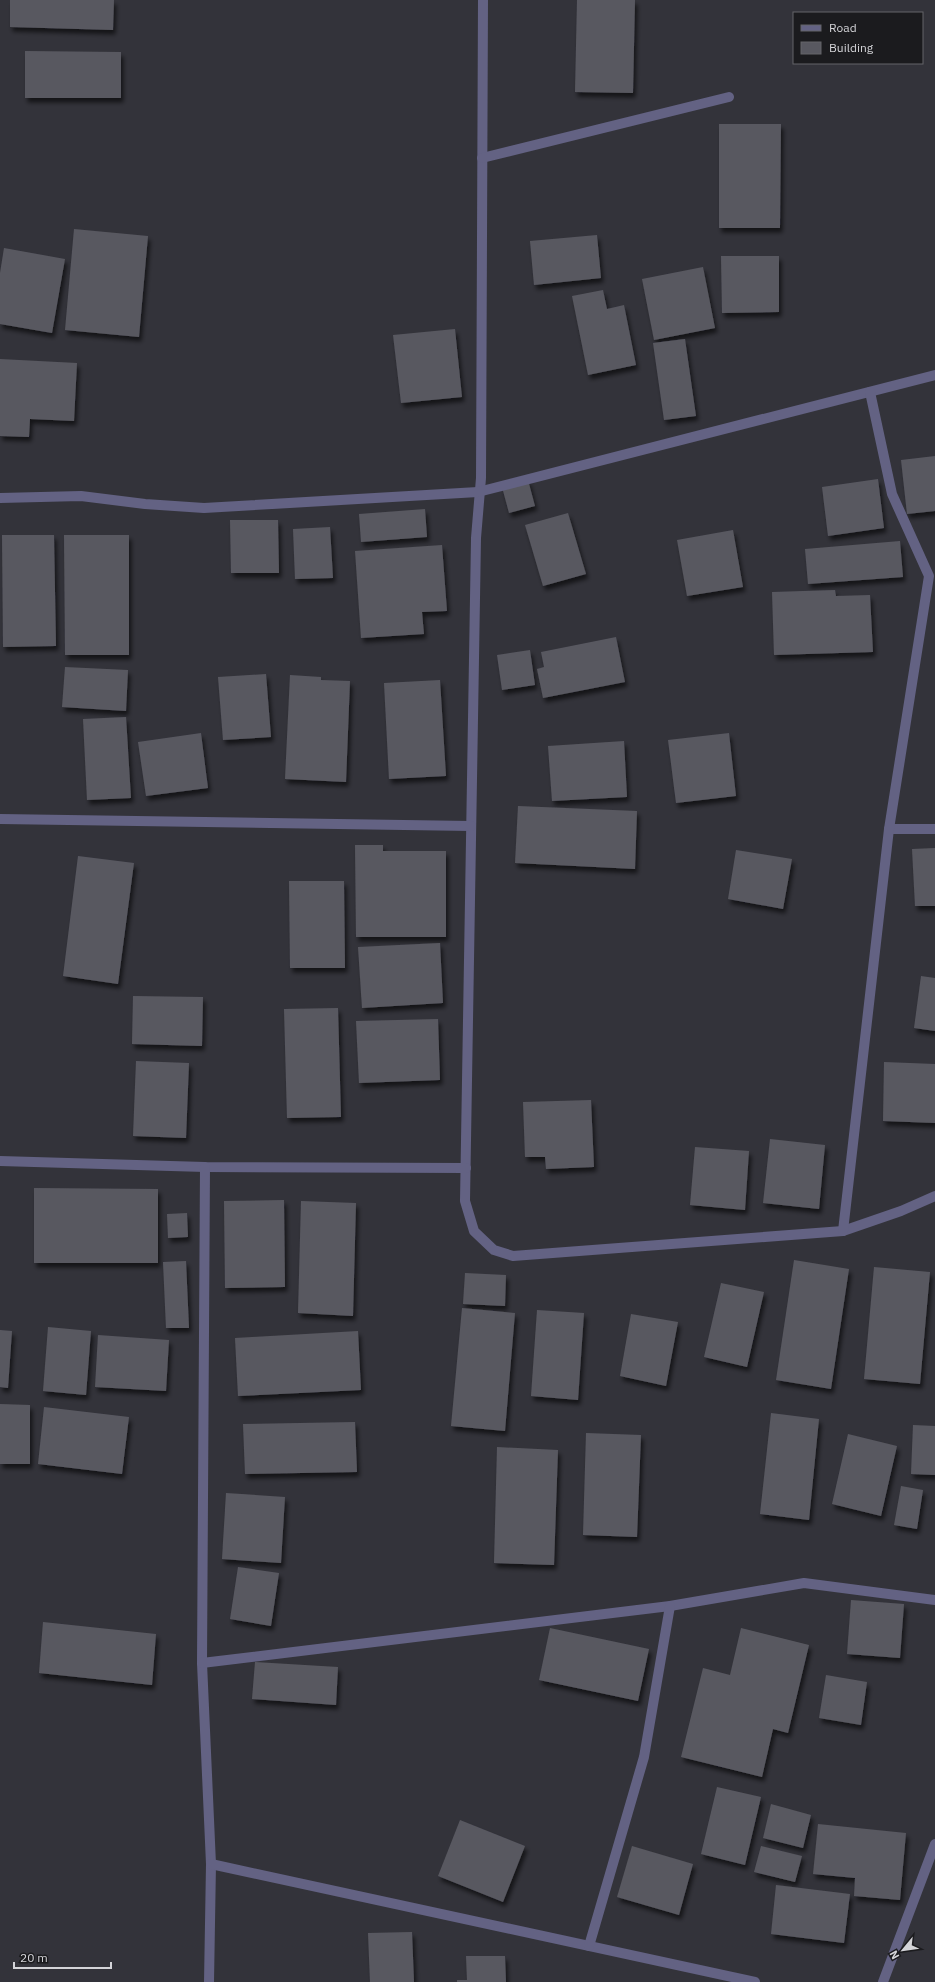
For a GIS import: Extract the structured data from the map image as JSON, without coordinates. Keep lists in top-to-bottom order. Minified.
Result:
{"legend":["Road","Building"],"scale_bar":"20 m","north":"bottom left"}
